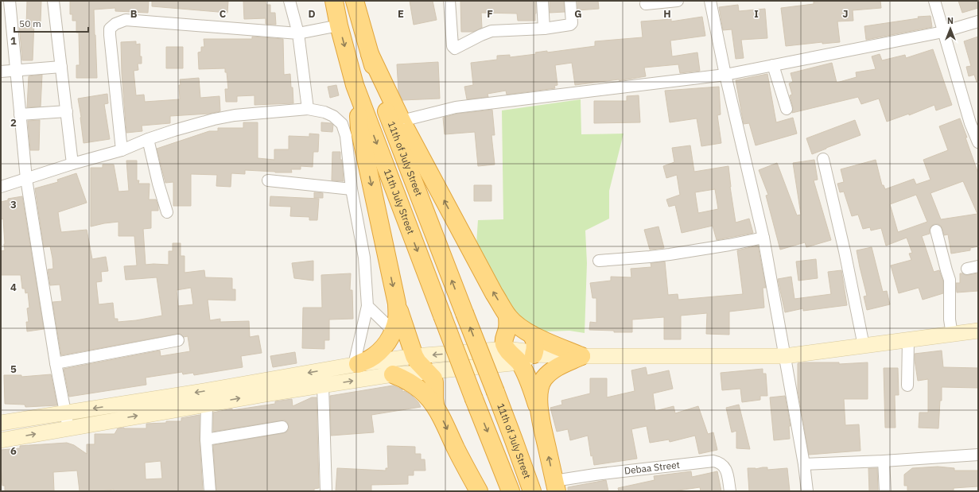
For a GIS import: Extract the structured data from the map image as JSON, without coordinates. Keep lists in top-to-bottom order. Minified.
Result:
{"streets":{"highway":["11th of July Street","11th July Street"],"street":["Debaa Street"]},"scale_bar":"50 m","north":"top","grid":{"columns":["B","C","D","E","F","G","H","I","J"],"rows":["1","2","3","4","5","6"]}}
